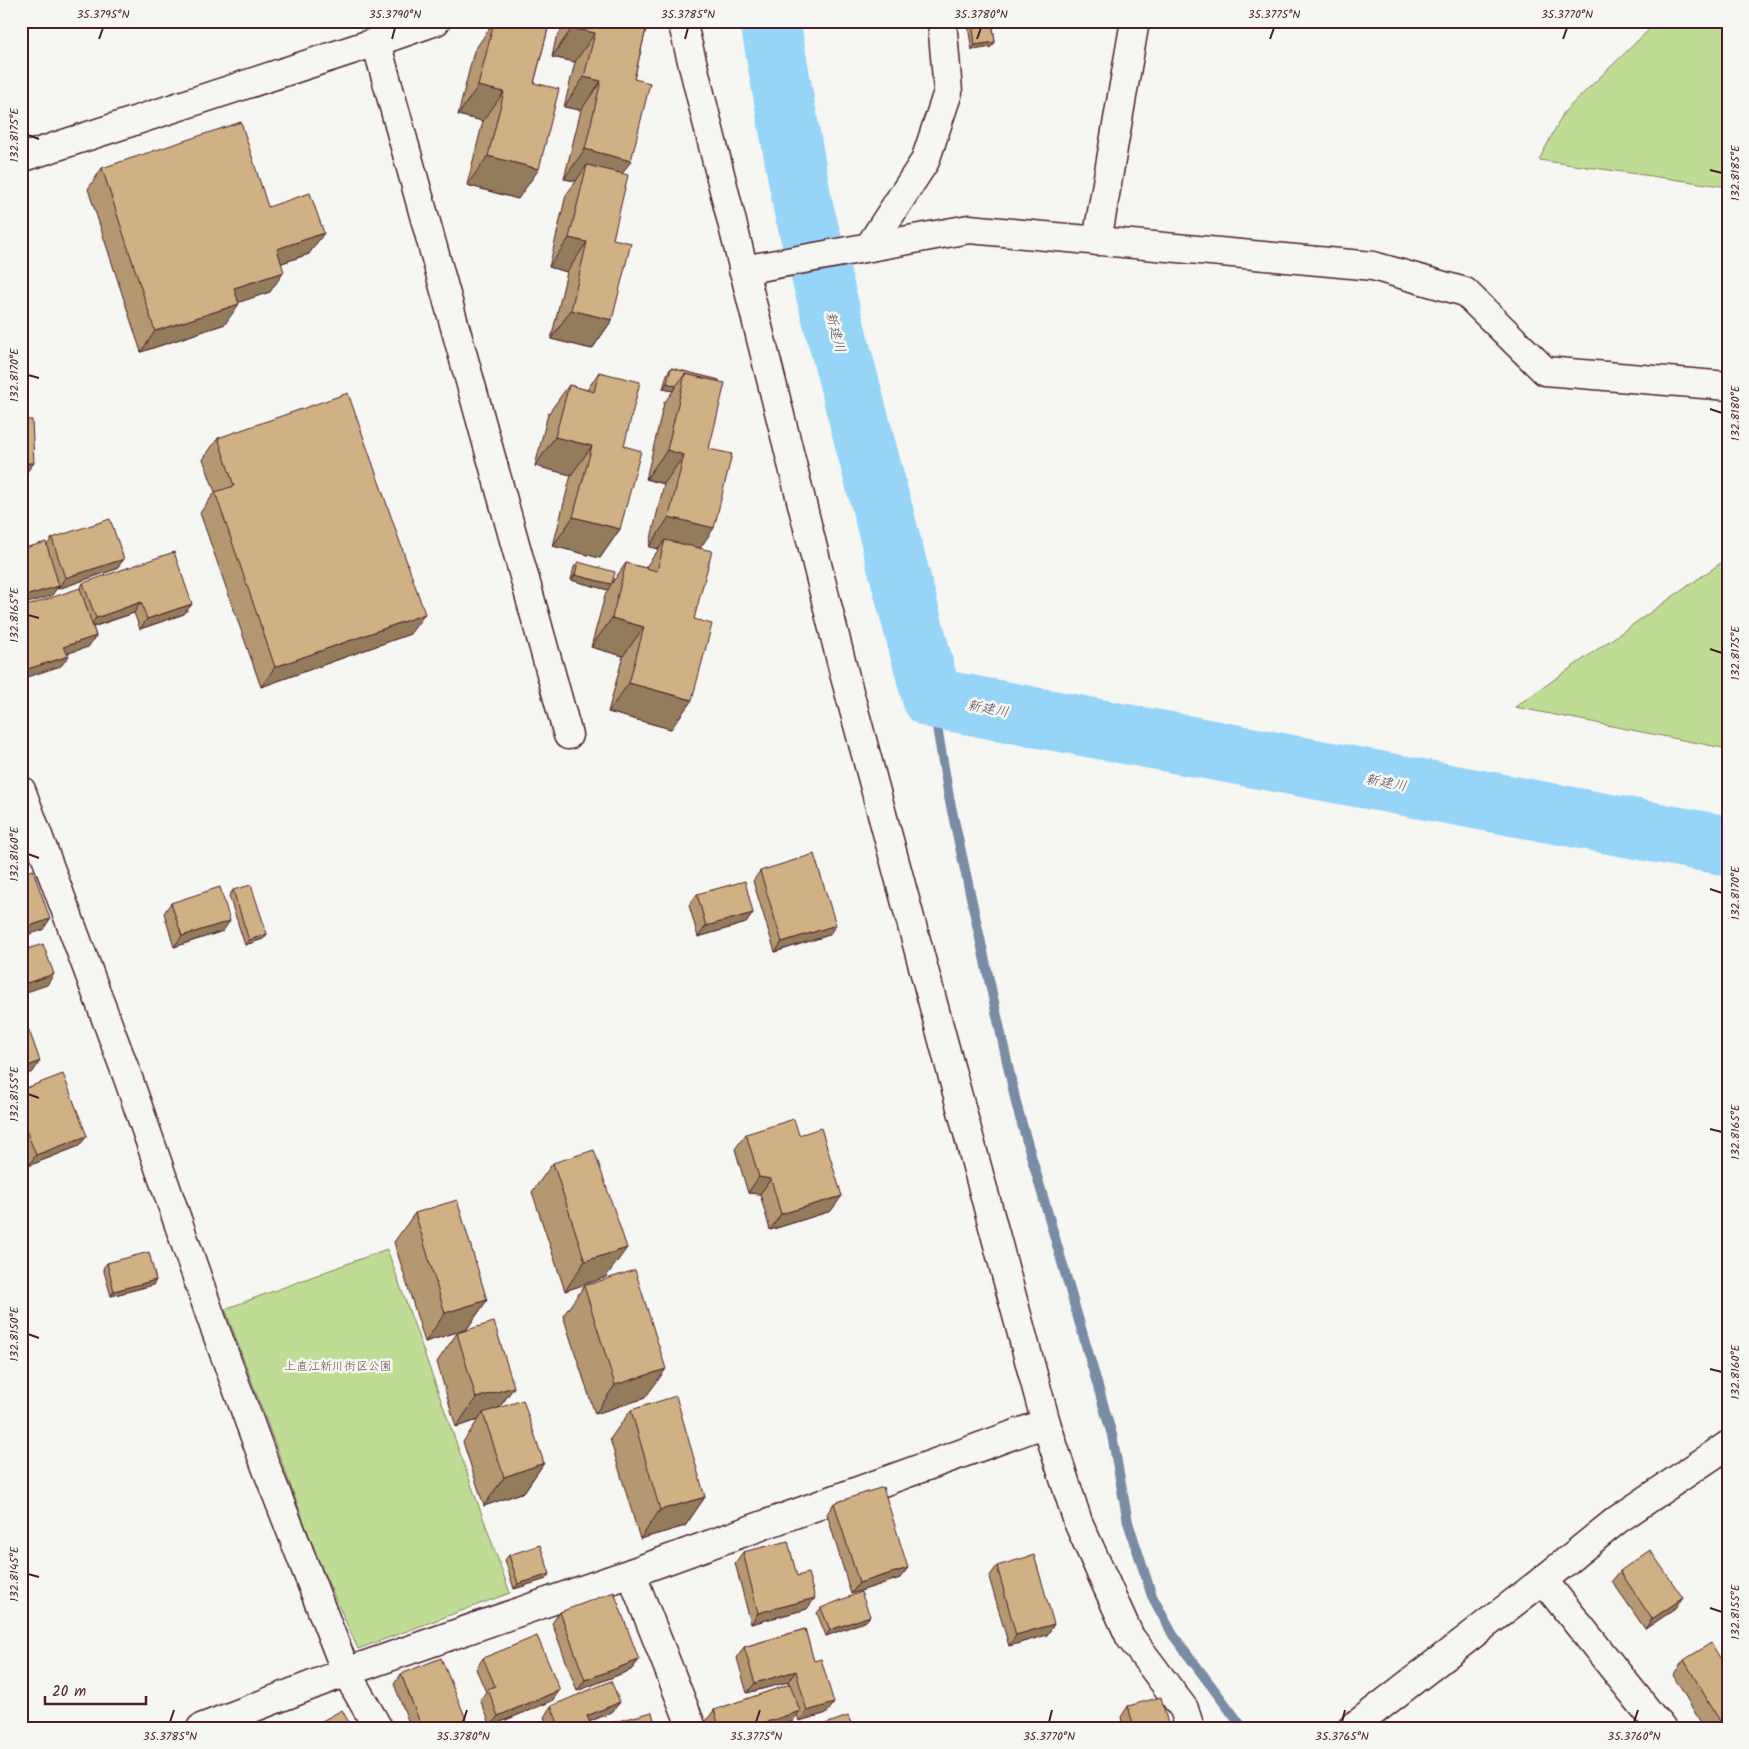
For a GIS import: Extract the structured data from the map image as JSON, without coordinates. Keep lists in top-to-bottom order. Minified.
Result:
{"water":["新建川"],"parks":["上直江新川街区公園"],"scale_bar":"20 m","coordinates":["35.3795°N","35.3790°N","35.3785°N","35.3780°N","35.3775°N","35.3770°N","132.8175°E","132.8185°E","132.8170°E","132.8180°E","132.8165°E","132.8160°E","132.8155°E","132.8150°E","132.8145°E","35.3765°N","35.3760°N"]}
